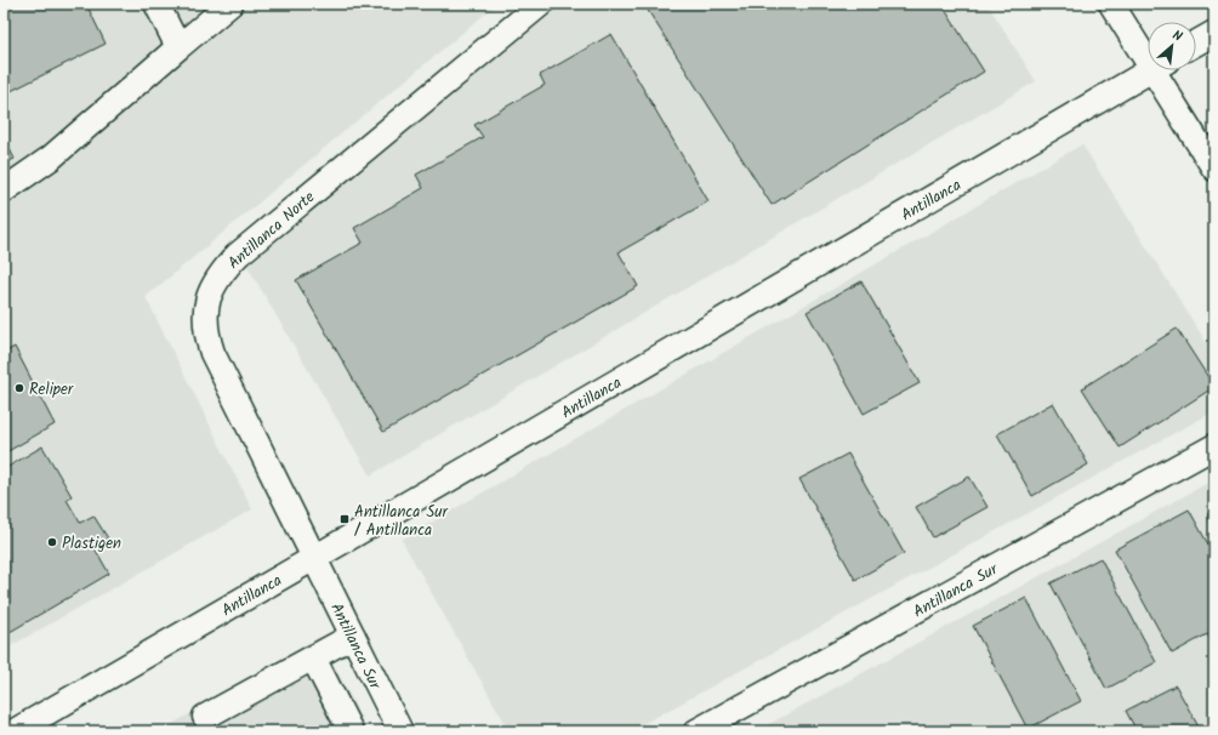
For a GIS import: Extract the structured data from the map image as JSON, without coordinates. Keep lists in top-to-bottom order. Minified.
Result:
{"streets":{"street":["Antillanca","Antillanca Norte","Antillanca Sur"]},"crossings":[["Antillanca","Antillanca Norte"],["Antillanca","Antillanca Sur"],["Antillanca Norte","Antillanca Sur"]],"places":{"other":["Reliper","Plastigen"],"transit":["Antillanca Sur / Antillanca"]},"north":"top right"}
